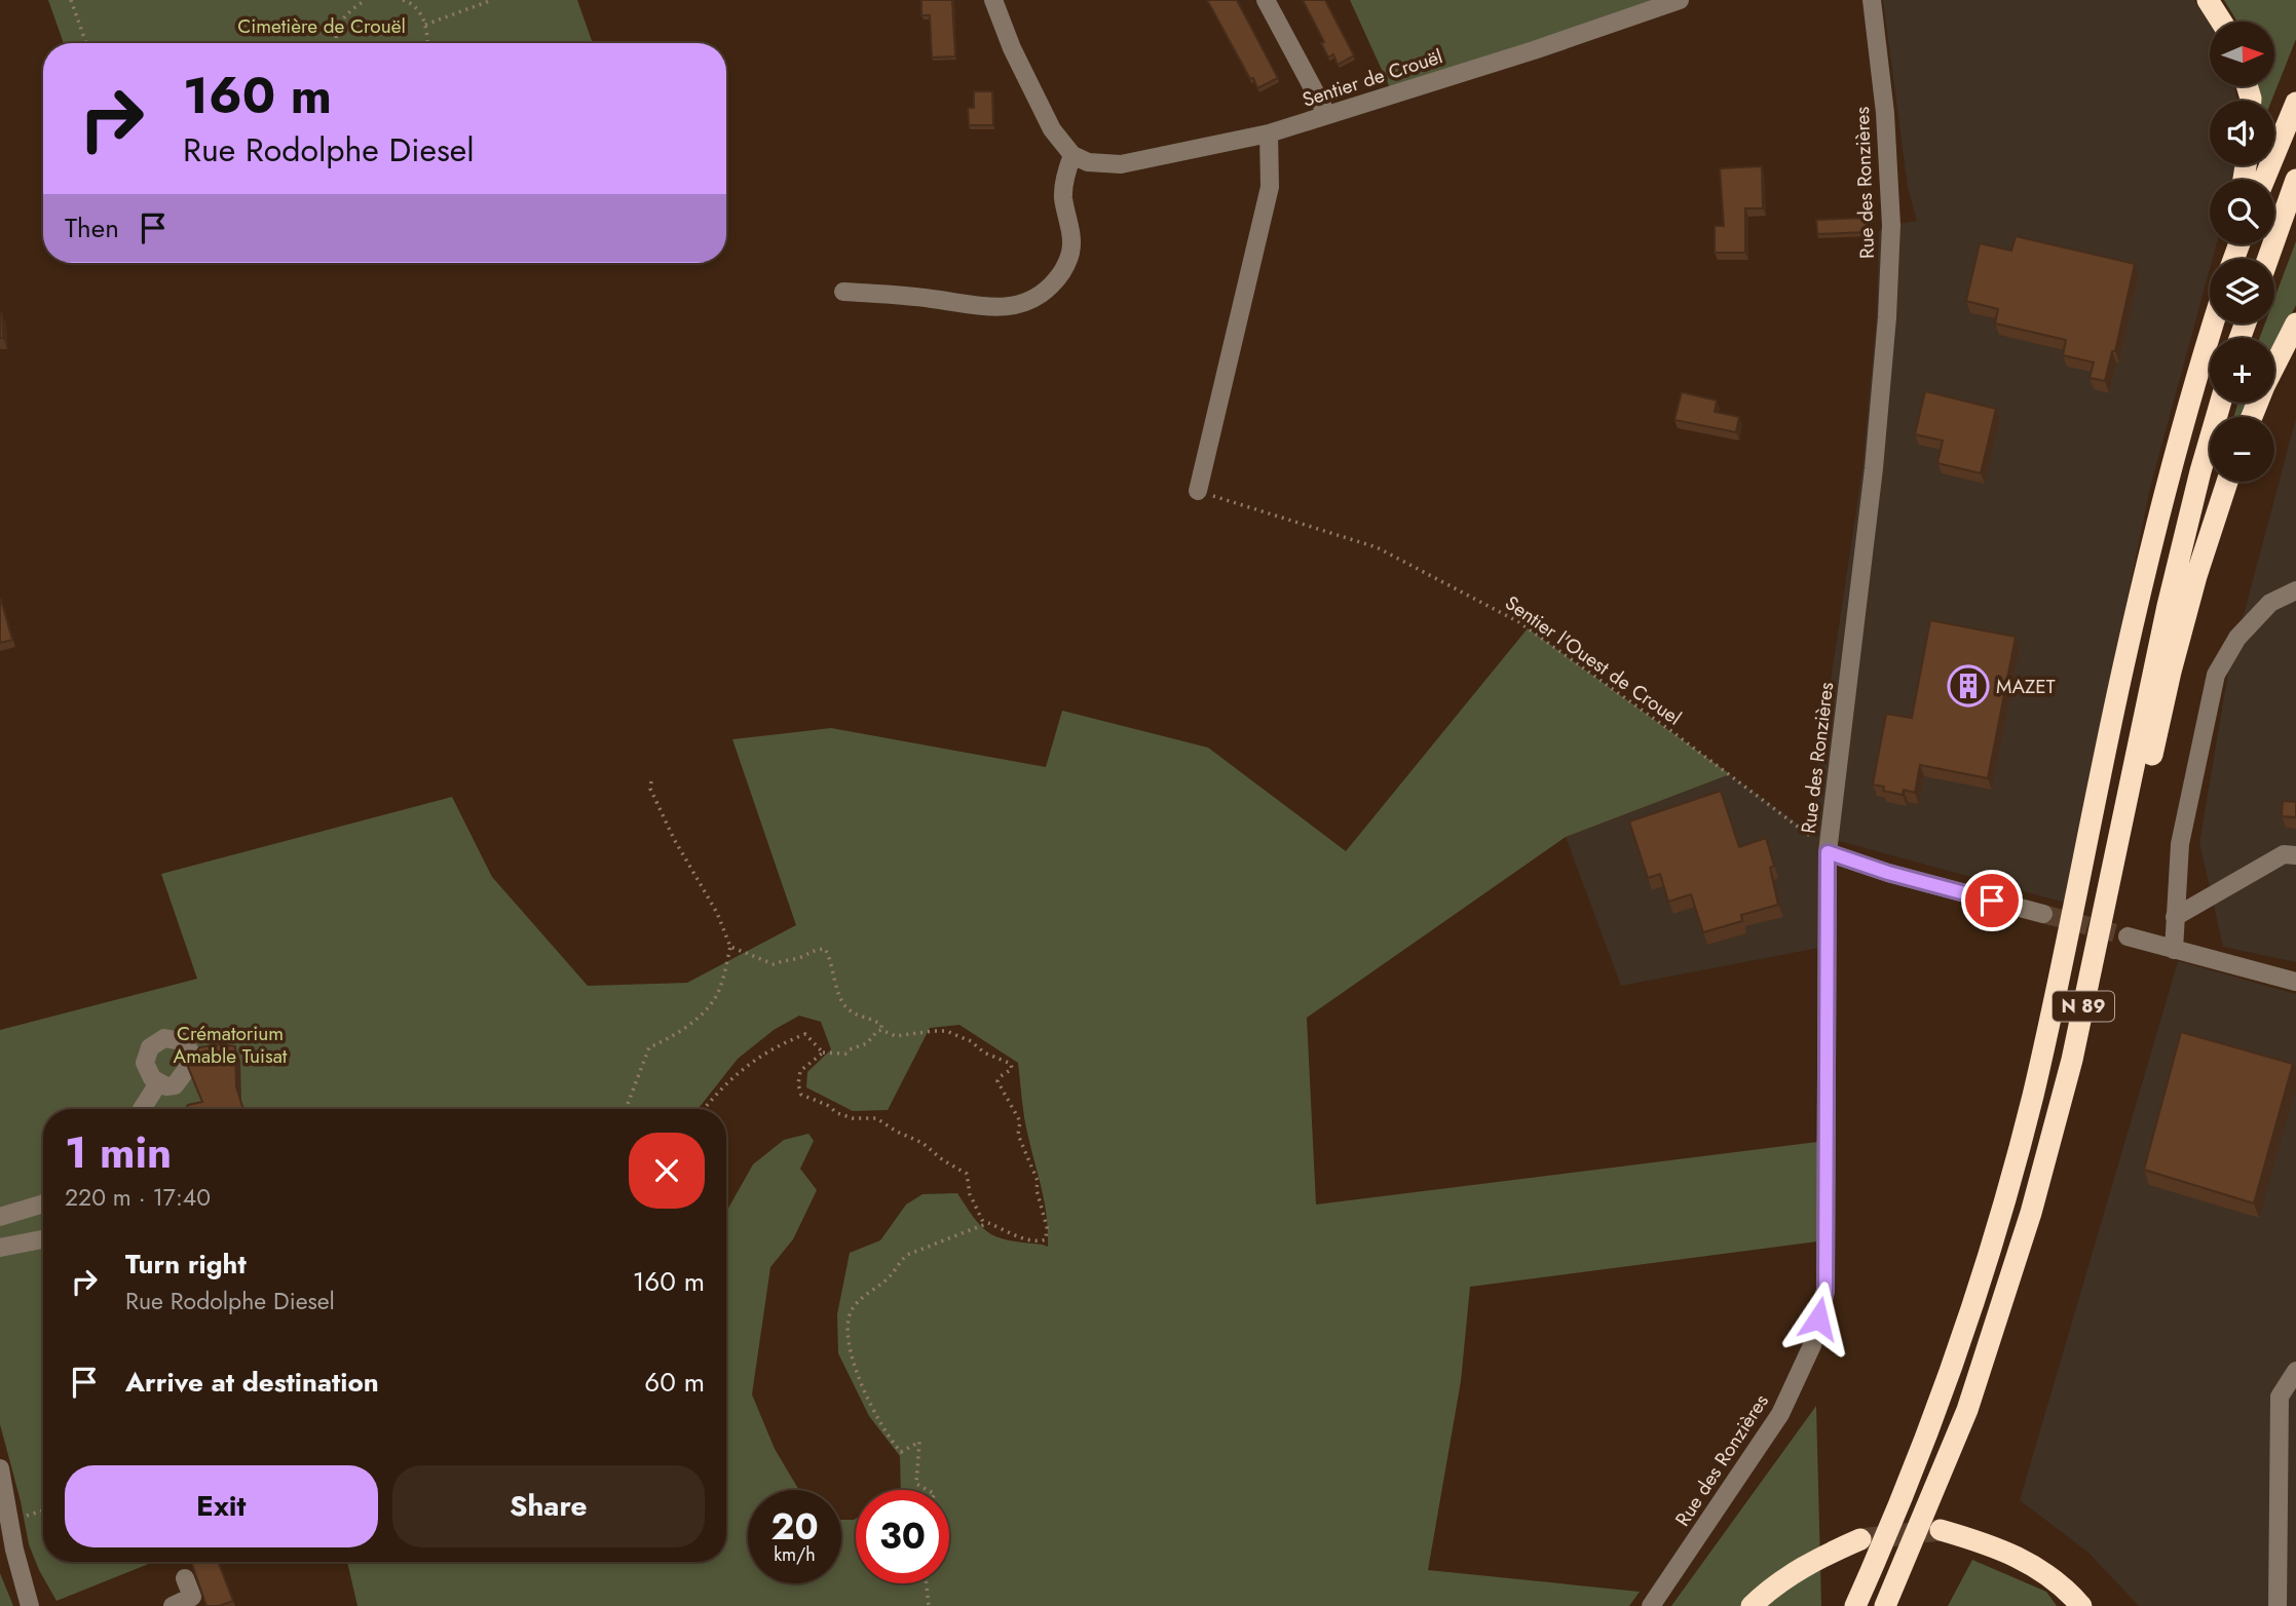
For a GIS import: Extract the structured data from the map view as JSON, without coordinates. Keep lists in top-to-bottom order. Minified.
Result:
{"streets":{"highway":["N 89"],"street":["Sentier de Crouël","Rue des Ronzières"],"path":["Sentier l'Ouest de Crouel"]},"crossings":[["Rue des Ronzières","Sentier l'Ouest de Crouel"]],"parks":["Cimetière de Crouël","Crématorium Amable Tuisat"],"places":{"building":["MAZET"]},"north":"right","page":{"map_buttons":["+","−"],"turn":["160 m","Rue Rodolphe Diesel"],"then":"Then","heading":["1 min","220 m · 17:40"],"list":[{"name":"Turn right","note":"Rue Rodolphe Diesel","value":"160 m"},{"name":"Arrive at destination","value":"60 m"}],"buttons":["Exit","Share"],"speed":"20 km/h","limit":"30"}}
